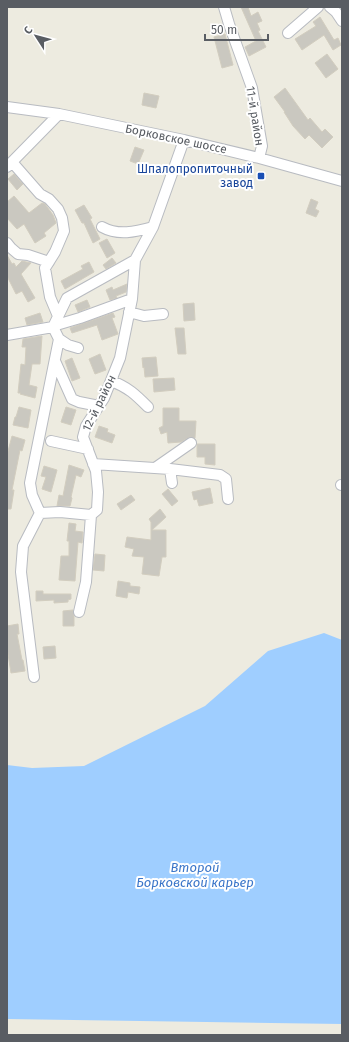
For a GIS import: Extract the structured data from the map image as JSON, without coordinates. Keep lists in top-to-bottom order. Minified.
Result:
{"streets":{"street":["11-й район","Борковское шоссе","12-й район"]},"crossings":[["11-й район","Борковское шоссе"]],"water":["Второй Борковской карьер"],"places":{"transit":["Шпалопропиточный завод"]},"scale_bar":"50 m","north":"top left"}
